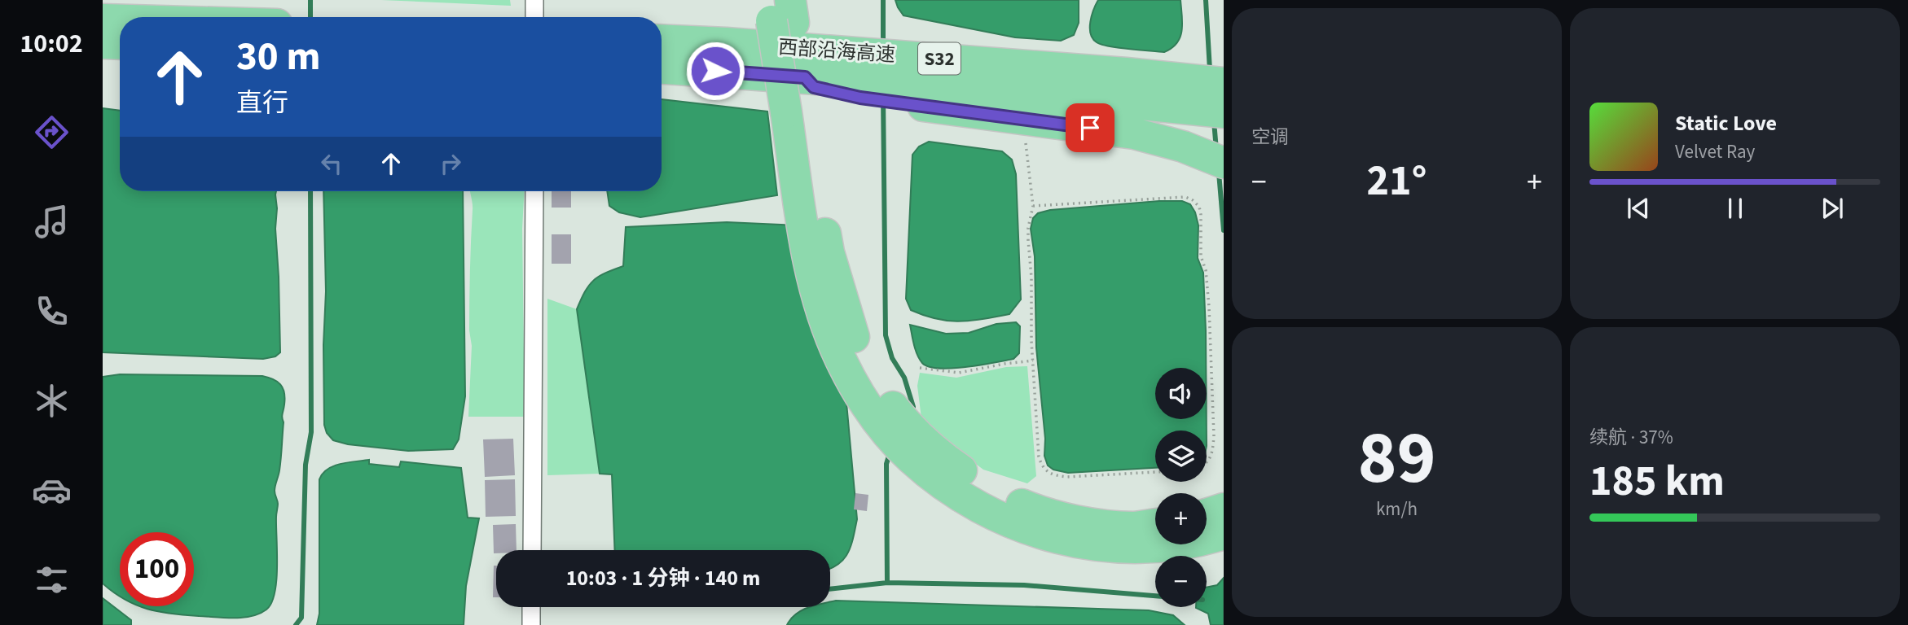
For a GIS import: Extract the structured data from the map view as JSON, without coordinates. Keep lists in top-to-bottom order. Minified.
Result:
{"streets":{"highway":["西部沿海高速","S32"]},"page":{"tabs":"10:02","tile":["空调",["89","km/h"],["续航 · 37%","185 km"]],"turn":["30 m","直行"],"song":["Static Love","Velvet Ray"],"heat":["−","21°","+"],"map_buttons":["+","−"],"limit":"100","trip":"10:03 · 1 分钟 · 140 m"}}
